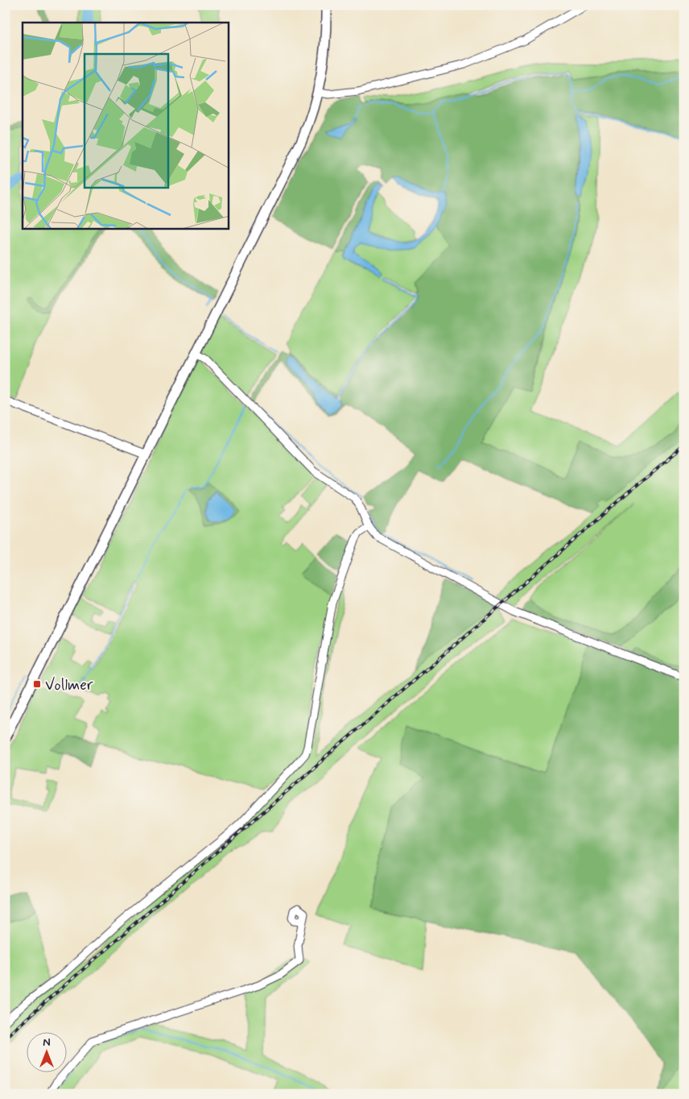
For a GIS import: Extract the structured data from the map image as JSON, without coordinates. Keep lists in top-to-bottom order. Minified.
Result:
{"places":{"transit":["Vollmer"]},"north":"top"}
